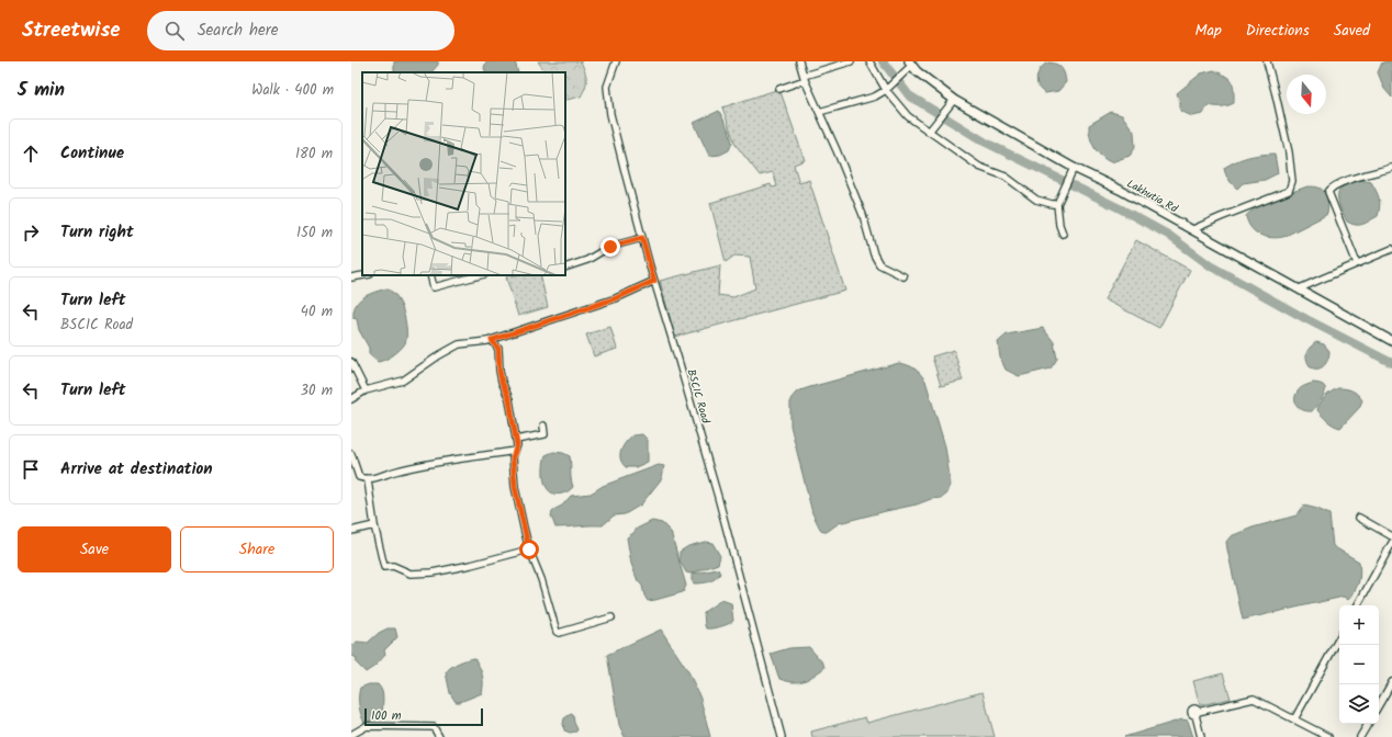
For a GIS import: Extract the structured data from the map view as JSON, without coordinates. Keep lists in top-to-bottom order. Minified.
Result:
{"streets":{"street":["Lakhutia Rd","BSCIC Road"]},"scale_bar":"100 m","north":"bottom","page":{"header":"Streetwise","search":"Search here","nav":["Map","Directions","Saved"],"heading":["5 min","Walk · 400 m"],"list":[["Continue","180 m"],["Turn right","150 m"],["Turn left","BSCIC Road","40 m"],["Turn left","30 m"],"Arrive at destination"],"buttons":["Save","Share"],"map_buttons":["+","−"],"scale":"100 m"}}
